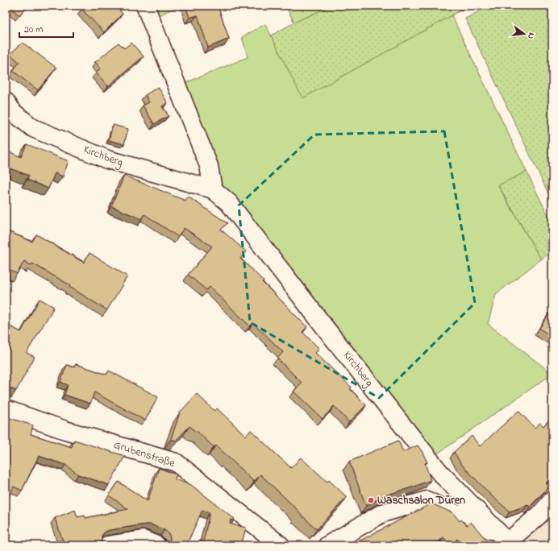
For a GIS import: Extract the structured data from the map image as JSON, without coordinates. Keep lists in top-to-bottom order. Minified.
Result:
{"streets":{"street":["Kirchberg","Grubenstraße"]},"places":["Waschsalon Düren"],"scale_bar":"20 m","north":"right"}
